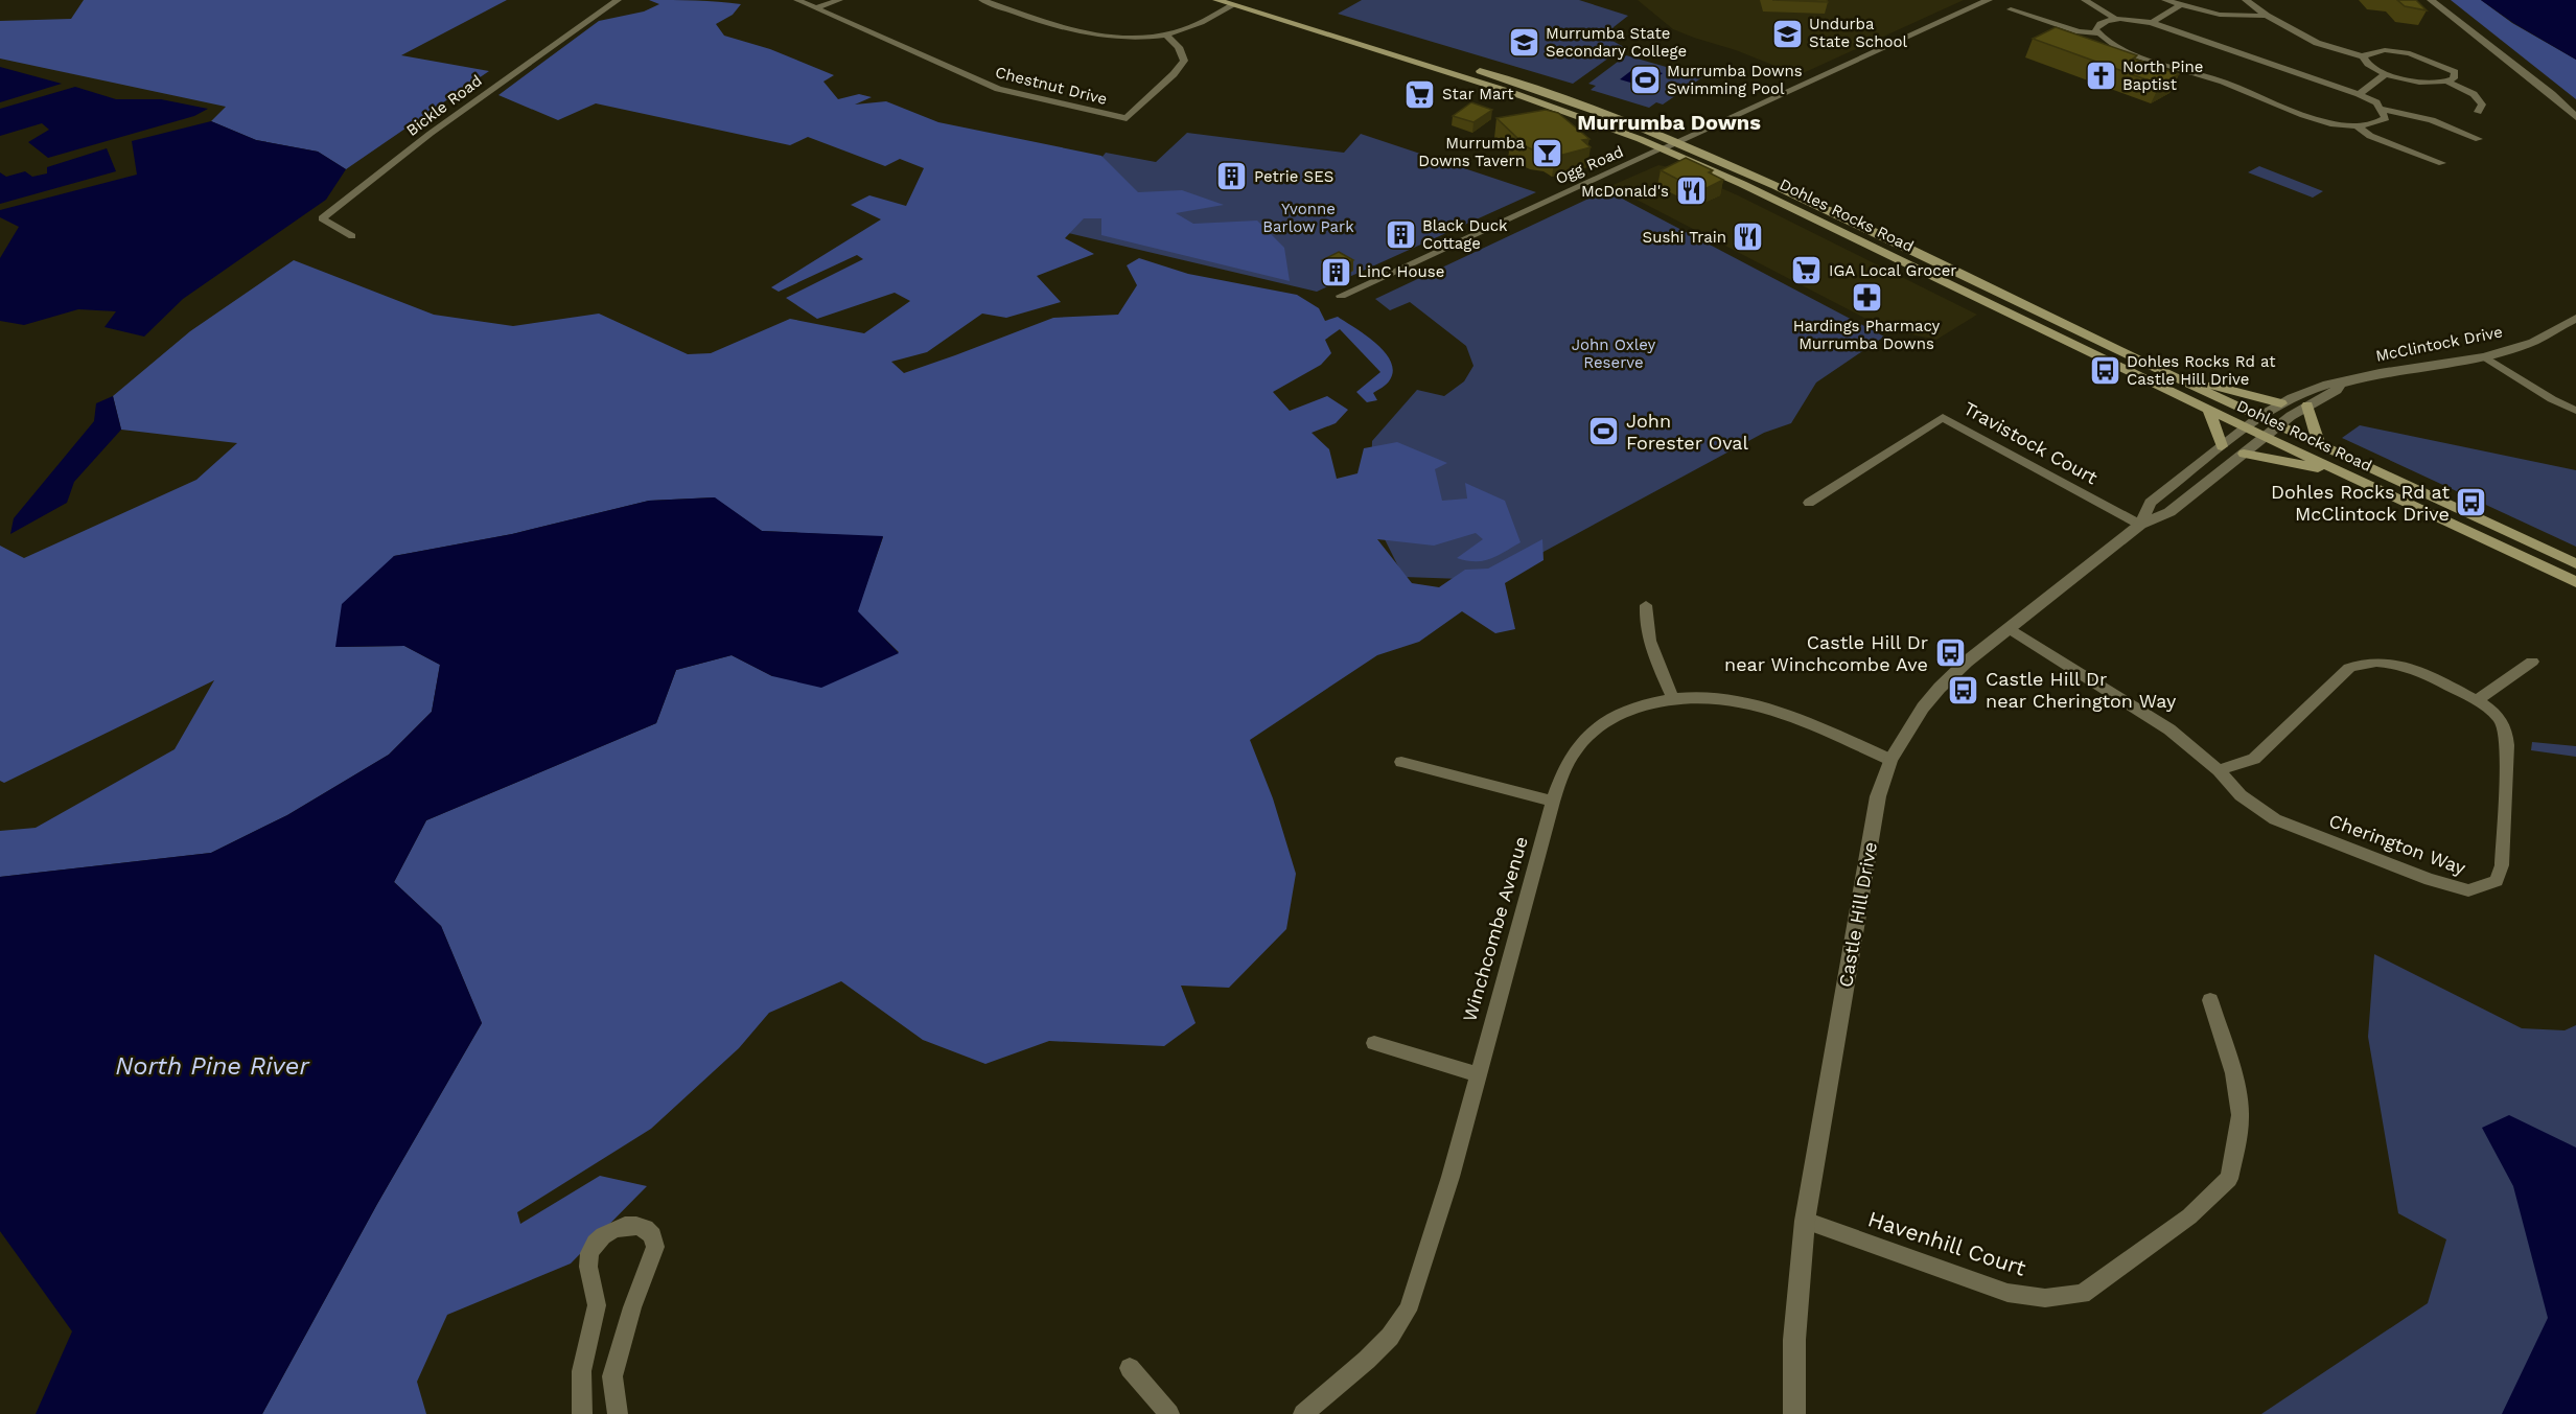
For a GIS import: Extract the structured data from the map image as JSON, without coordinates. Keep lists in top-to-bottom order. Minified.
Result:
{"streets":{"main road":["Dohles Rocks Road"],"street":["Chestnut Drive","Bickle Road","Ogg Road","McClintock Drive","Travistock Court","Cherington Way","Castle Hill Drive","Winchcombe Avenue","Havenhill Court"]},"crossings":[["Ogg Road","Dohles Rocks Road"],["Dohles Rocks Road","McClintock Drive"],["Dohles Rocks Road","Castle Hill Drive"],["McClintock Drive","Castle Hill Drive"],["Travistock Court","Castle Hill Drive"],["Cherington Way","Castle Hill Drive"],["Castle Hill Drive","Winchcombe Avenue"],["Castle Hill Drive","Havenhill Court"]],"districts":["Murrumba Downs"],"water":["North Pine River"],"parks":["Yvonne Barlow Park","John Oxley Reserve"],"places":{"school or university":["Undurba State School","Murrumba State Secondary College"],"church":["North Pine Baptist"],"sports":["Murrumba Downs Swimming Pool","John Forester Oval"],"supermarket":["Star Mart","IGA Local Grocer"],"bar":["Murrumba Downs Tavern"],"building":["Petrie SES","Black Duck Cottage","LinC House"],"restaurant":["McDonald's","Sushi Train"],"pharmacy":["Hardings Pharmacy Murrumba Downs"],"bus stop":["Dohles Rocks Rd at Castle Hill Drive","Dohles Rocks Rd at McClintock Drive","Castle Hill Dr near Winchcombe Ave","Castle Hill Dr near Cherington Way"]}}
